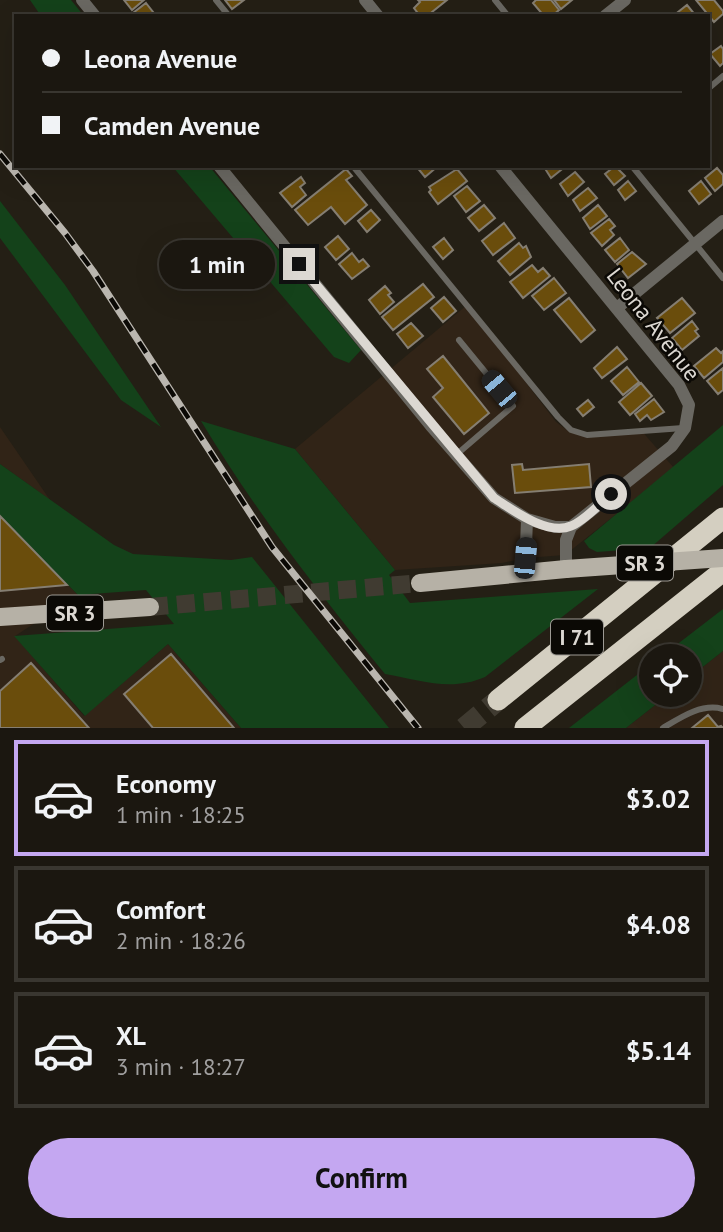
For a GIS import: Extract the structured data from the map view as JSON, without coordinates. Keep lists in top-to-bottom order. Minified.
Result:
{"streets":{"highway":["I 71"],"main road":["SR 3"],"street":["Leona Avenue"]},"page":{"banner":["Leona Avenue","Camden Avenue"],"bubble":"1 min","list":[{"name":"Economy","note":"1 min · 18:25","value":"$3.02"},{"name":"Comfort","note":"2 min · 18:26","value":"$4.08"},{"name":"XL","note":"3 min · 18:27","value":"$5.14"}],"buttons":"Confirm"}}
